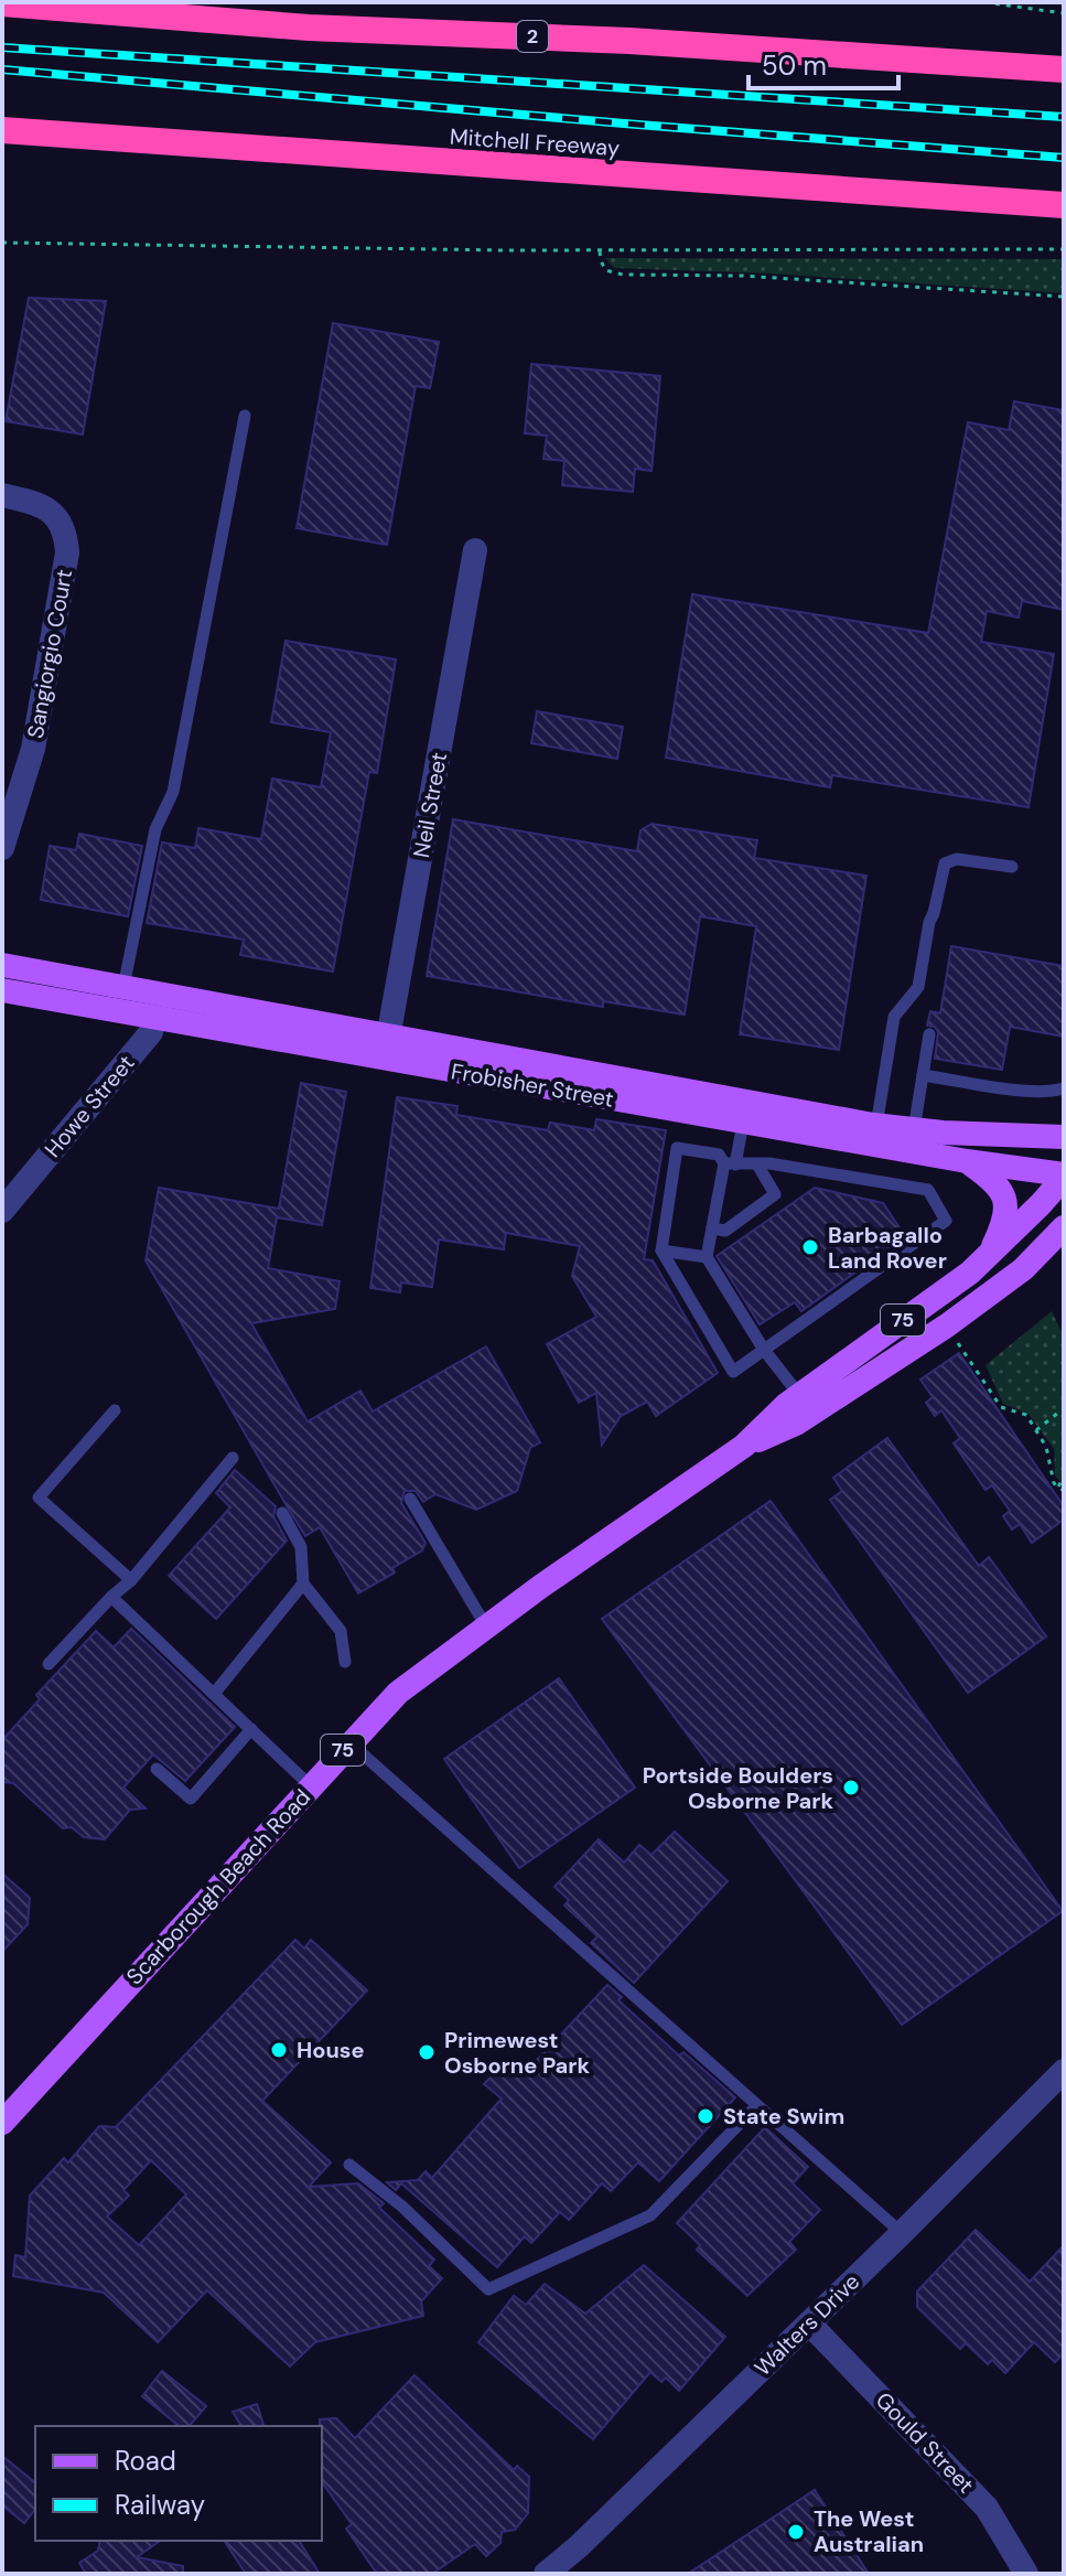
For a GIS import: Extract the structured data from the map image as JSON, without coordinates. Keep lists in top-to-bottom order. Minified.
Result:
{"streets":{"highway":["2","Mitchell Freeway"],"main road":["Frobisher Street","75","Scarborough Beach Road"],"street":["Sangiorgio Court","Neil Street","Howe Street","Walters Drive","Gould Street"]},"crossings":[["Neil Street","Frobisher Street"],["Frobisher Street","Howe Street"],["Frobisher Street","Scarborough Beach Road"],["Walters Drive","Gould Street"]],"places":["Barbagallo Land Rover","Portside Boulders Osborne Park","House","Primewest Osborne Park","State Swim","The West Australian"],"legend":["Road","Railway"],"scale_bar":"50 m"}
